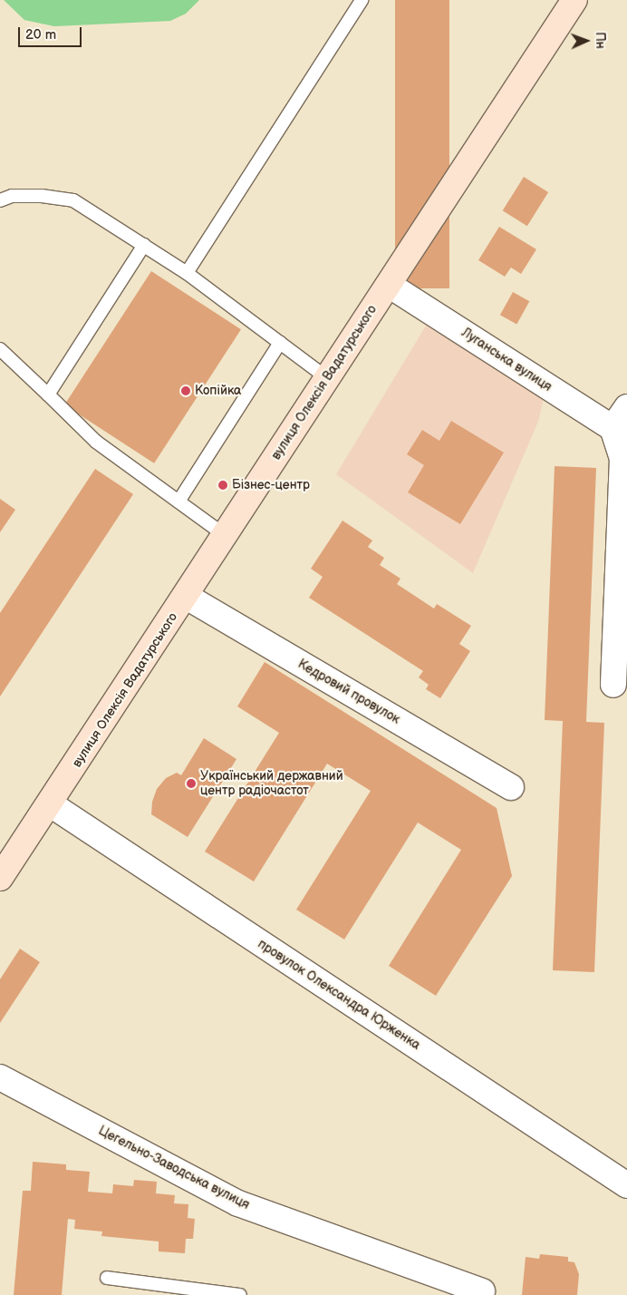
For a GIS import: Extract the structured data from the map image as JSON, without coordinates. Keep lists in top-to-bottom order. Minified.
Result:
{"streets":{"main road":["вулиця Олексія Вадатурського"],"street":["Луганська вулиця","Кедровий провулок","провулок Олександра Юрженка","Цегельно-Заводська вулиця"]},"crossings":[["Луганська вулиця","вулиця Олексія Вадатурського"],["вулиця Олексія Вадатурського","Кедровий провулок"],["вулиця Олексія Вадатурського","провулок Олександра Юрженка"]],"places":["Копійка","Бізнес-центр","Український державний центр радіочастот"],"scale_bar":"20 m","north":"right"}
